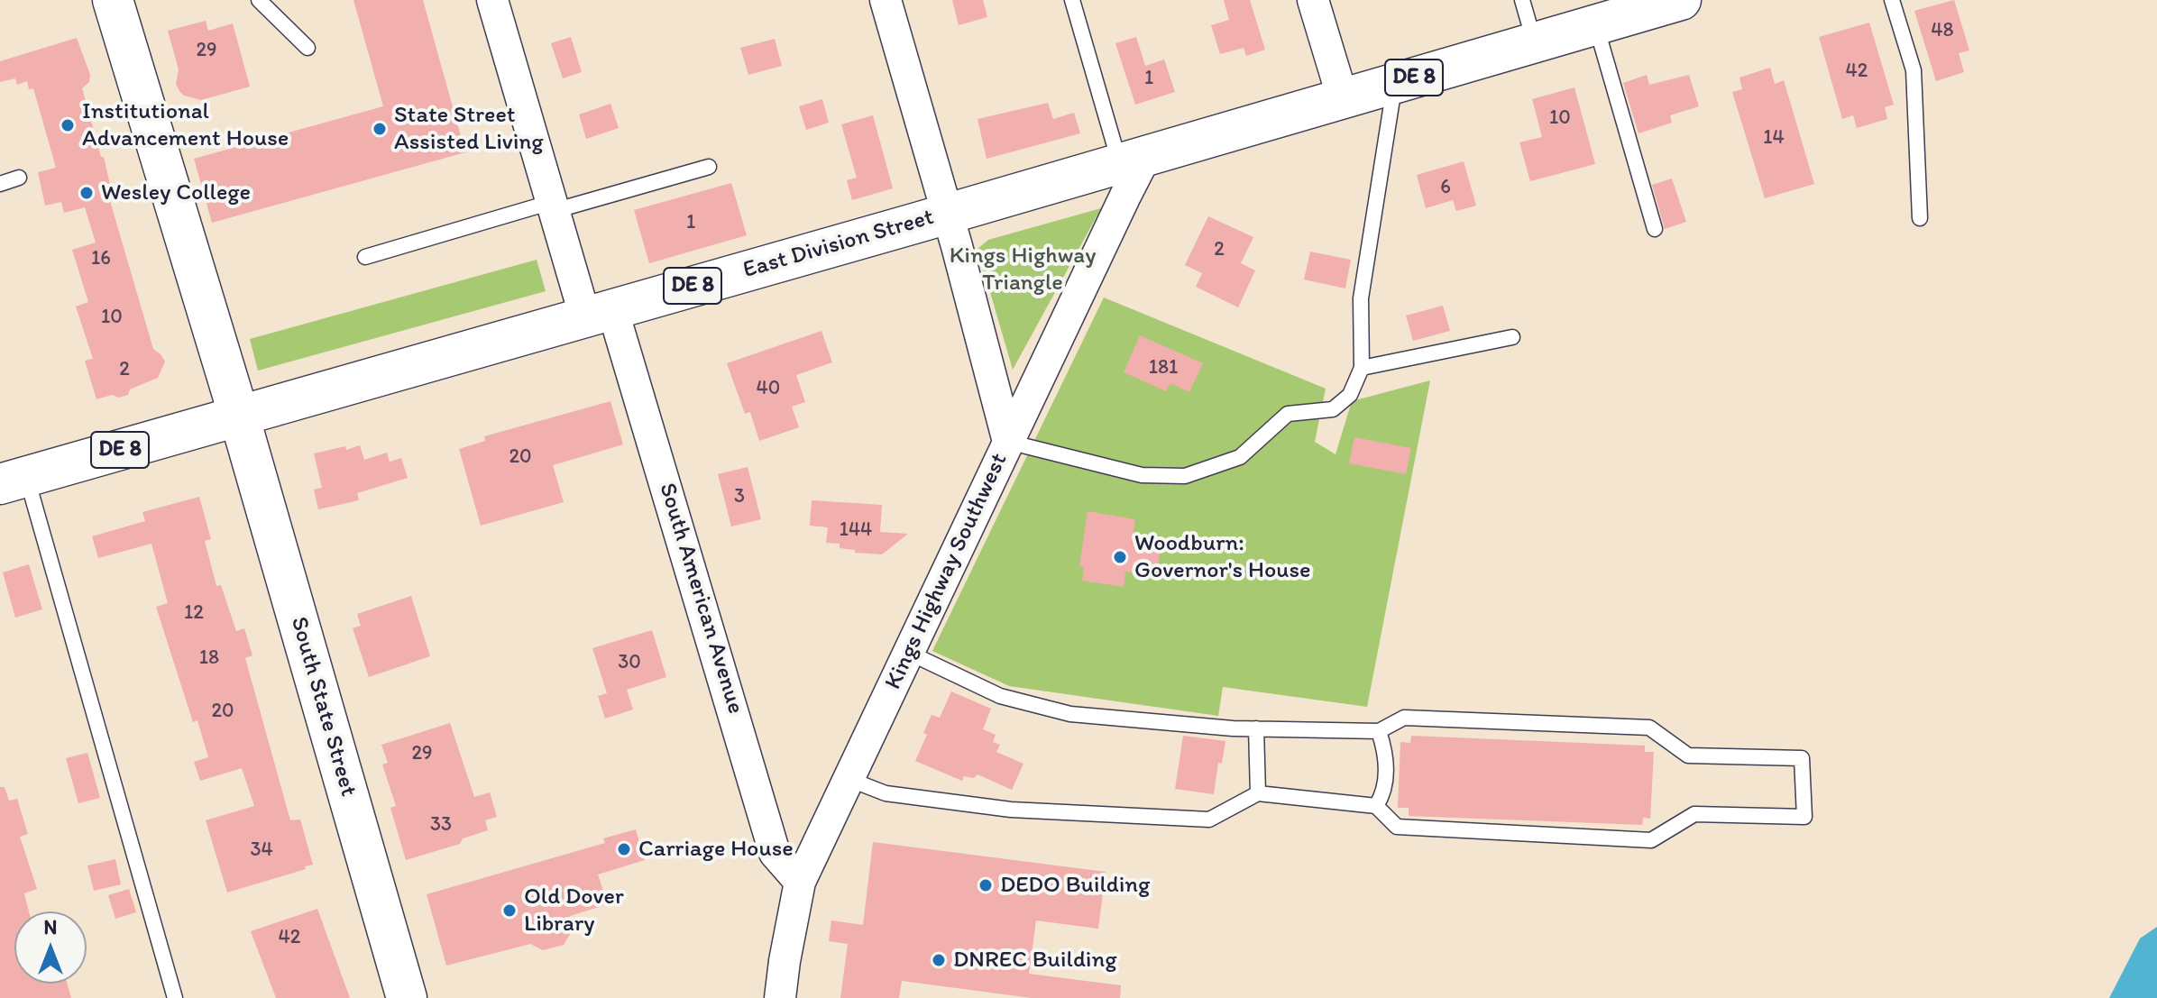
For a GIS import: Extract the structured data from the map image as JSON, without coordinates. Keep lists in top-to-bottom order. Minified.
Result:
{"streets":{"main road":["DE 8","East Division Street","South State Street"],"street":["Kings Highway Southwest","South American Avenue"]},"crossings":[["DE 8","East Division Street"],["DE 8","Kings Highway Southwest"],["DE 8","South State Street"],["East Division Street","Kings Highway Southwest"],["East Division Street","South American Avenue"],["East Division Street","South State Street"],["Kings Highway Southwest","South American Avenue"]],"parks":["Kings Highway Triangle"],"places":["Institutional Advancement House","State Street Assisted Living","Wesley College","Woodburn: Governor's House","Carriage House","DEDO Building","Old Dover Library","DNREC Building"],"house_numbers":["48","29","42","1","10","14","6","1","2","16","10","181","2","40","20","3","144","12","18","30","20","29","33","34","42"],"north":"top"}
